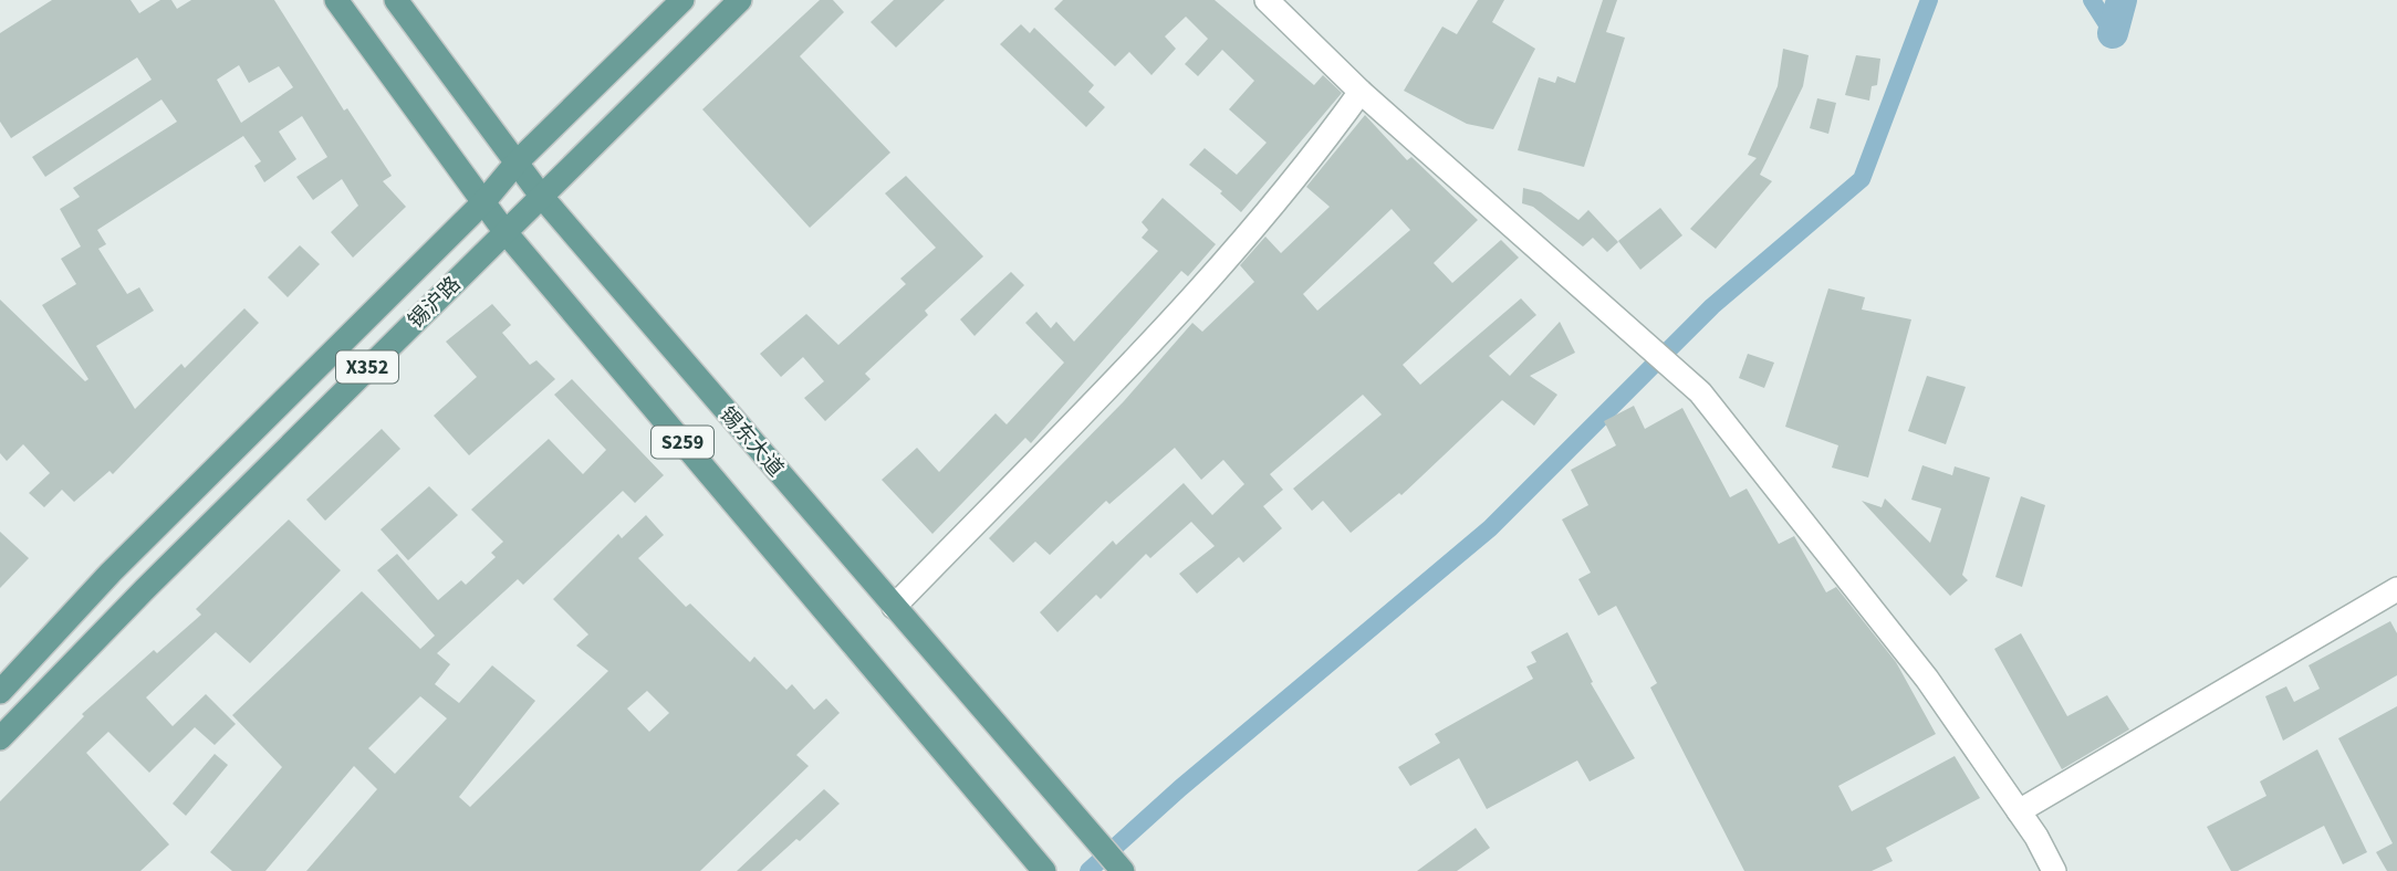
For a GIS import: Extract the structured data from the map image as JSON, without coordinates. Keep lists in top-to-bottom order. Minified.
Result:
{"streets":{"main road":["锡沪路","X352","锡东大道","S259"]},"crossings":[["锡沪路","锡东大道"],["锡沪路","S259"]]}
